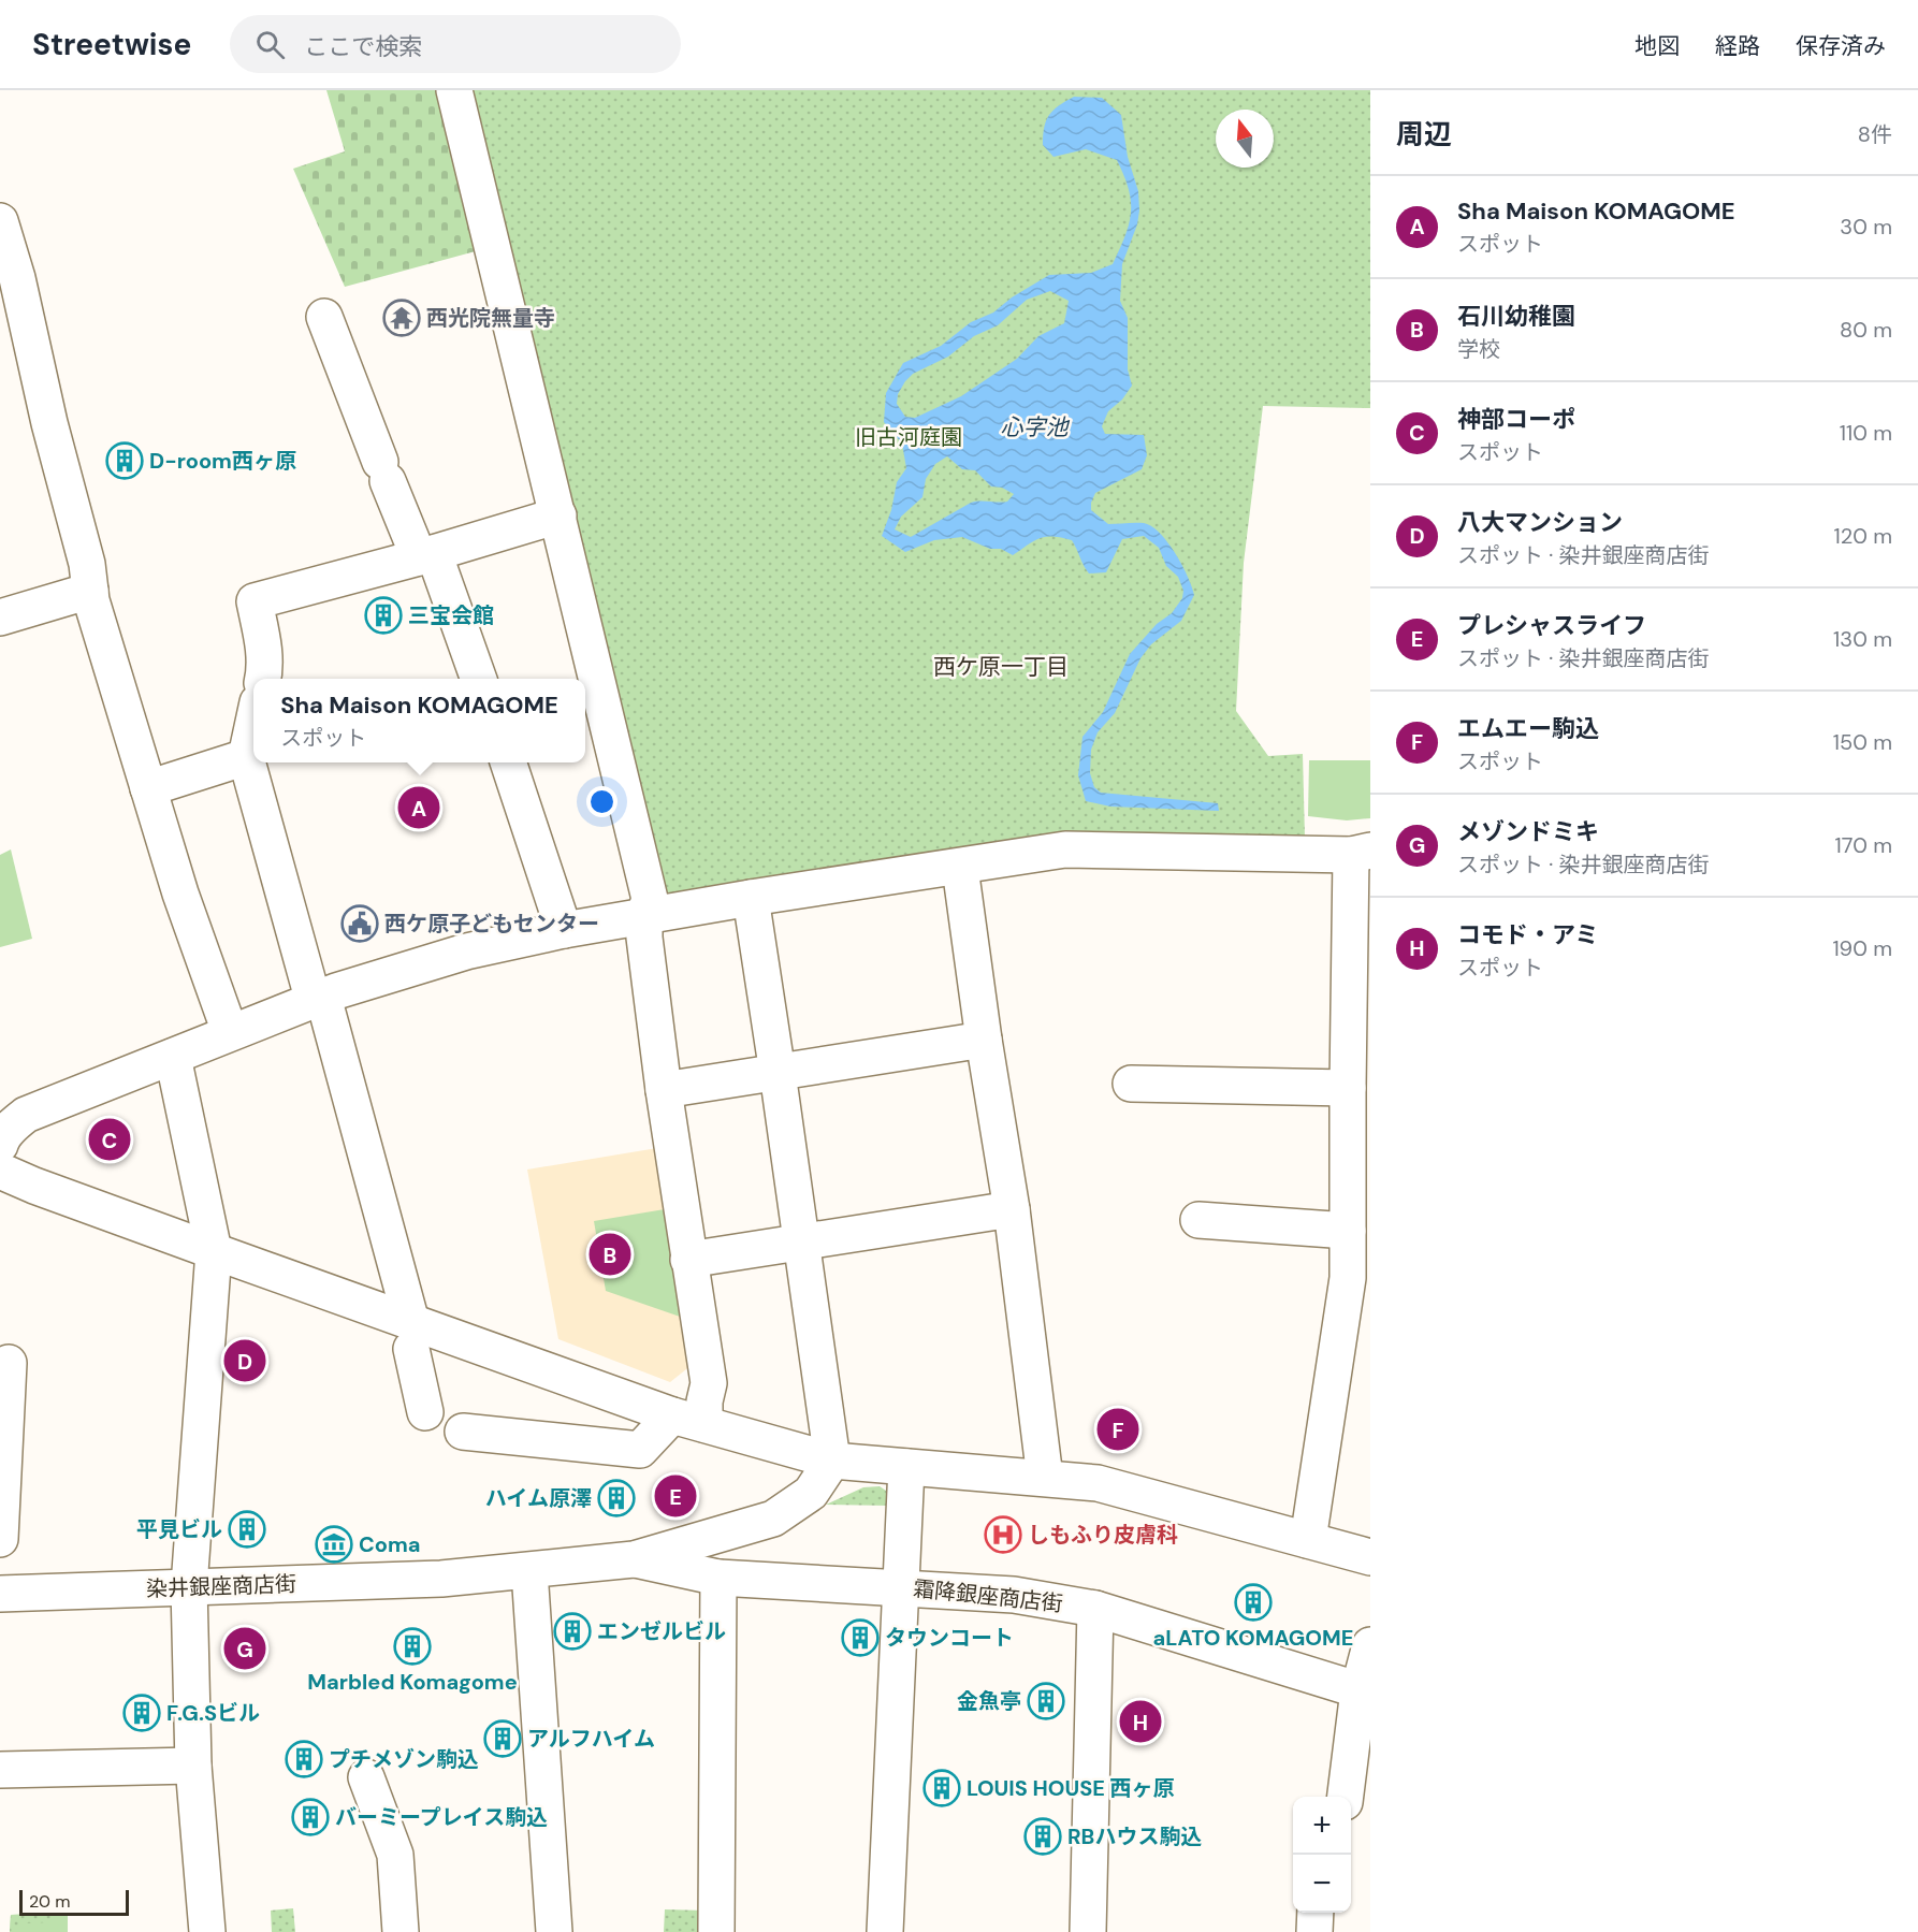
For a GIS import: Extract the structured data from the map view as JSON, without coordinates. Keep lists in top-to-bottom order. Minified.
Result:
{"streets":{"street":["染井銀座商店街","霜降銀座商店街"]},"crossings":[["染井銀座商店街","霜降銀座商店街"]],"districts":["西ケ原一丁目"],"water":["心字池"],"parks":["旧古河庭園"],"places":{"temple":["西光院無量寺"],"building":["D-room西ヶ原","三宝会館","ハイム原澤","平見ビル","aLATO KOMAGOME","エンゼルビル","タウンコート","Marbled Komagome","金魚亭","F.G.Sビル","アルフハイム","プチメゾン駒込","LOUIS HOUSE 西ヶ原","バーミープレイス駒込","RBハウス駒込"],"public building":["西ケ原子どもセンター"],"hospital":["しもふり皮膚科"],"museum":["Coma"]},"scale_bar":"20 m","north":"top","page":{"header":"Streetwise","search":"ここで検索","nav":["地図","経路","保存済み"],"heading":["周辺","8件"],"list":[{"mark":"A","name":"Sha Maison KOMAGOME","note":"スポット","value":"30 m"},{"mark":"B","name":"石川幼稚園","note":"学校","value":"80 m"},{"mark":"C","name":"神部コーポ","note":"スポット","value":"110 m"},{"mark":"D","name":"八大マンション","note":"スポット · 染井銀座商店街","value":"120 m"},{"mark":"E","name":"プレシャスライフ","note":"スポット · 染井銀座商店街","value":"130 m"},{"mark":"F","name":"エムエー駒込","note":"スポット","value":"150 m"},{"mark":"G","name":"メゾンドミキ","note":"スポット · 染井銀座商店街","value":"170 m"},{"mark":"H","name":"コモド・アミ","note":"スポット","value":"190 m"}],"popup":["Sha Maison KOMAGOME","スポット"],"pins":["A","C","B","D","F","E","G","H"],"map_buttons":["+","−"],"scale":"20 m"}}
